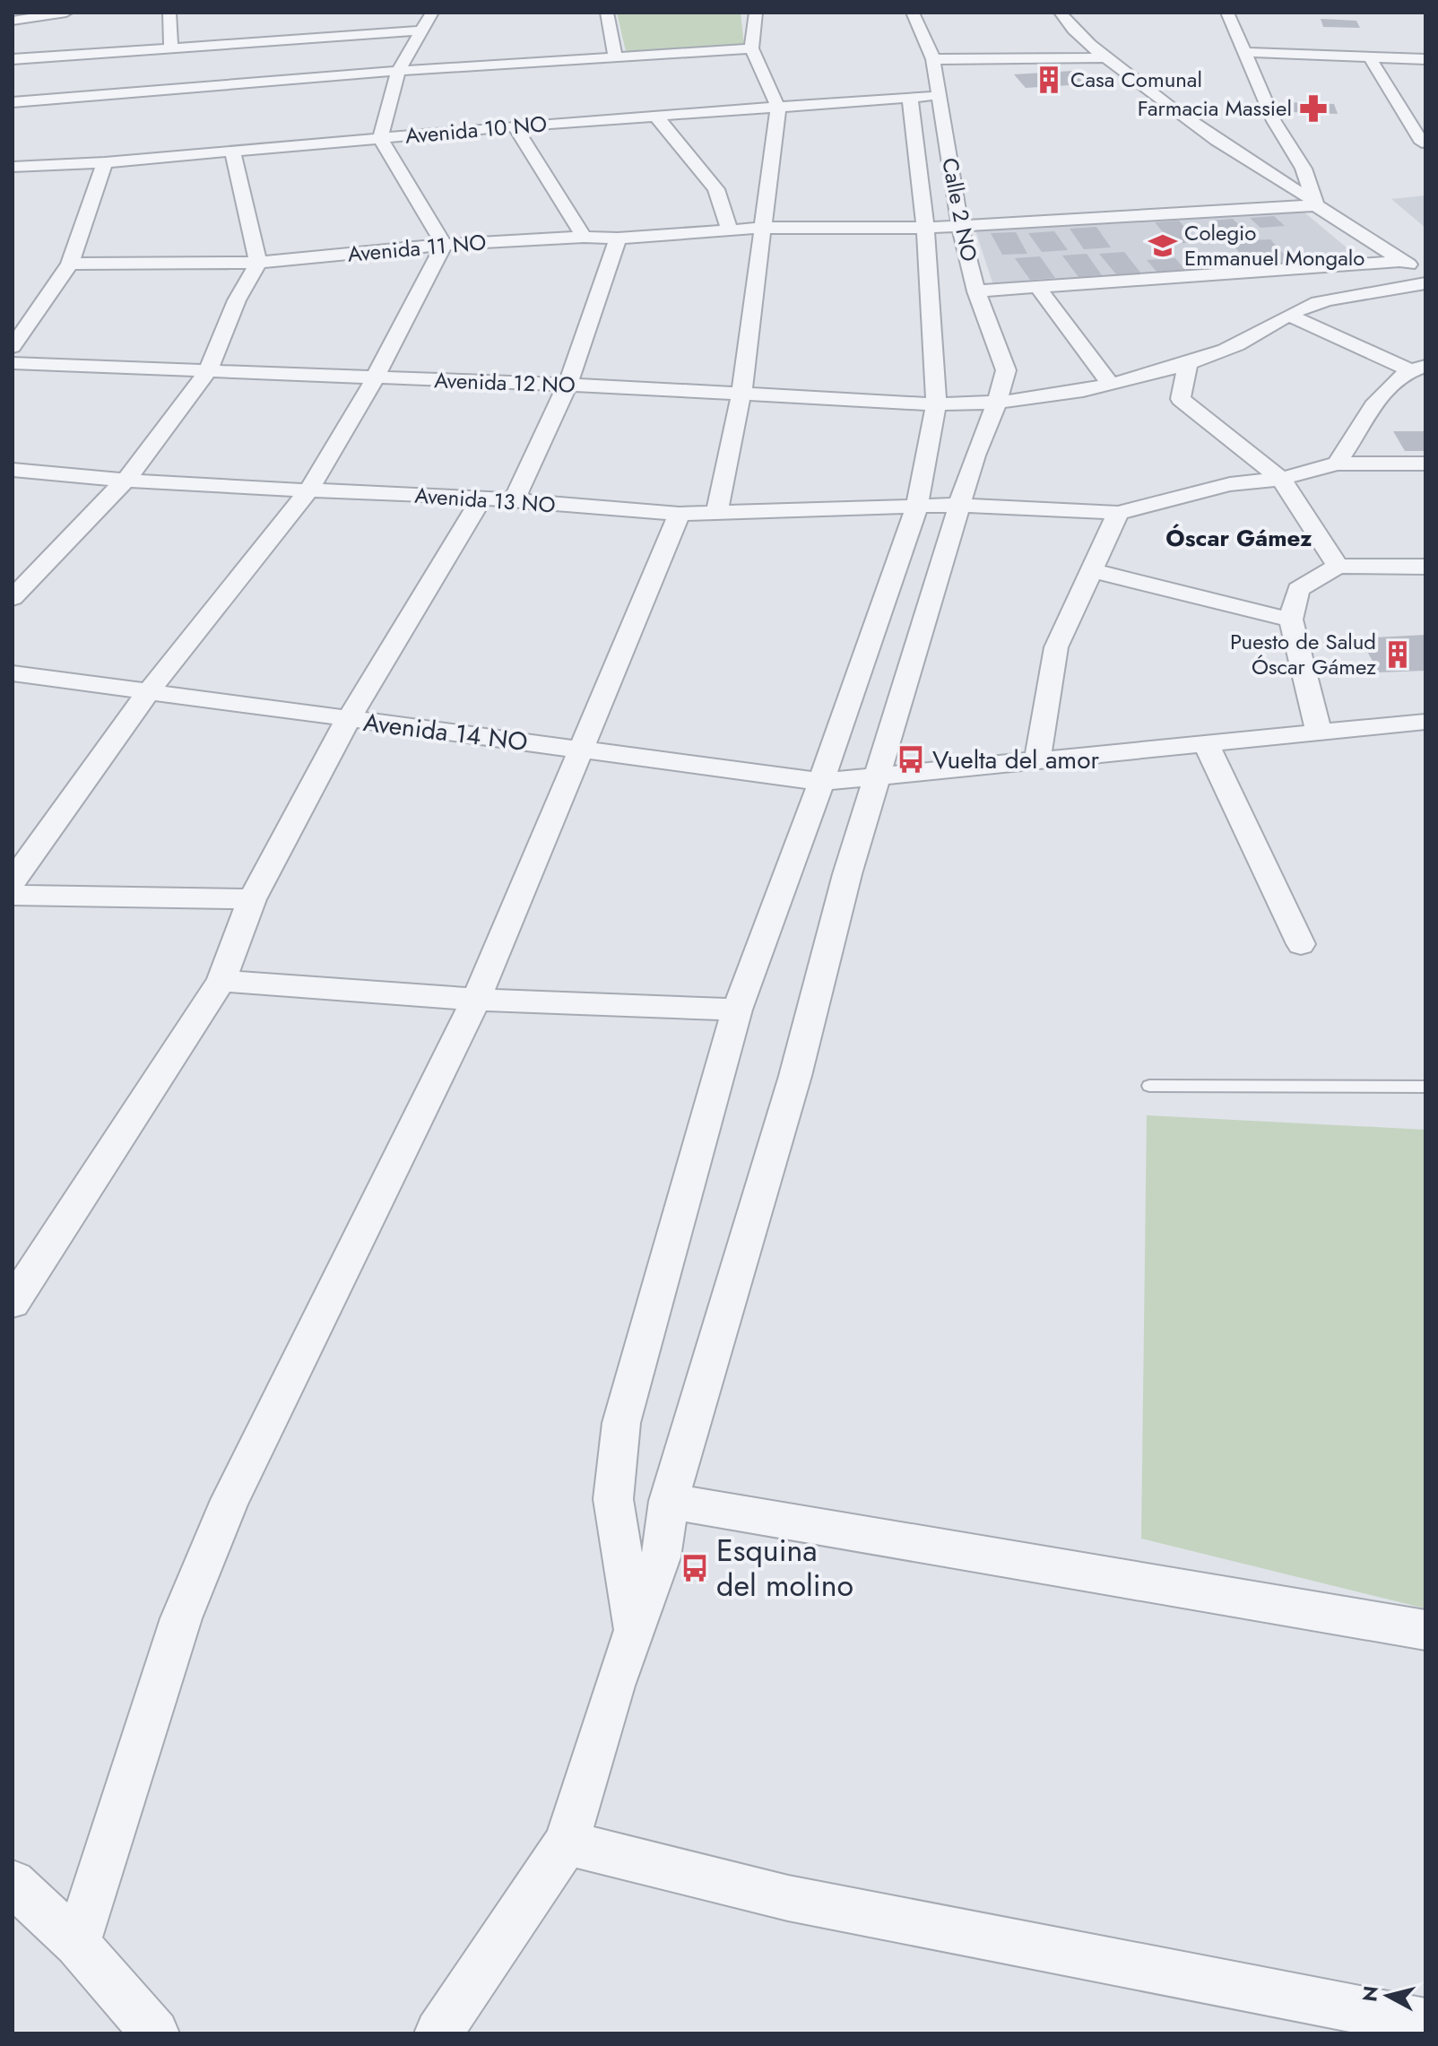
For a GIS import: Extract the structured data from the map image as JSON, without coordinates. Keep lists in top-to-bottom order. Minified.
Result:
{"streets":{"street":["Avenida 10 NO","Calle 2 NO","Avenida 11 NO","Avenida 12 NO","Avenida 13 NO","Avenida 14 NO"]},"crossings":[["Avenida 10 NO","Calle 2 NO"],["Calle 2 NO","Avenida 11 NO"],["Calle 2 NO","Avenida 12 NO"],["Calle 2 NO","Avenida 13 NO"],["Calle 2 NO","Avenida 14 NO"]],"districts":["Óscar Gámez"],"places":{"building":["Casa Comunal","Puesto de Salud Óscar Gámez"],"pharmacy":["Farmacia Massiel"],"school or university":["Colegio Emmanuel Mongalo"],"bus stop":["Vuelta del amor","Esquina del molino"]},"north":"left"}
